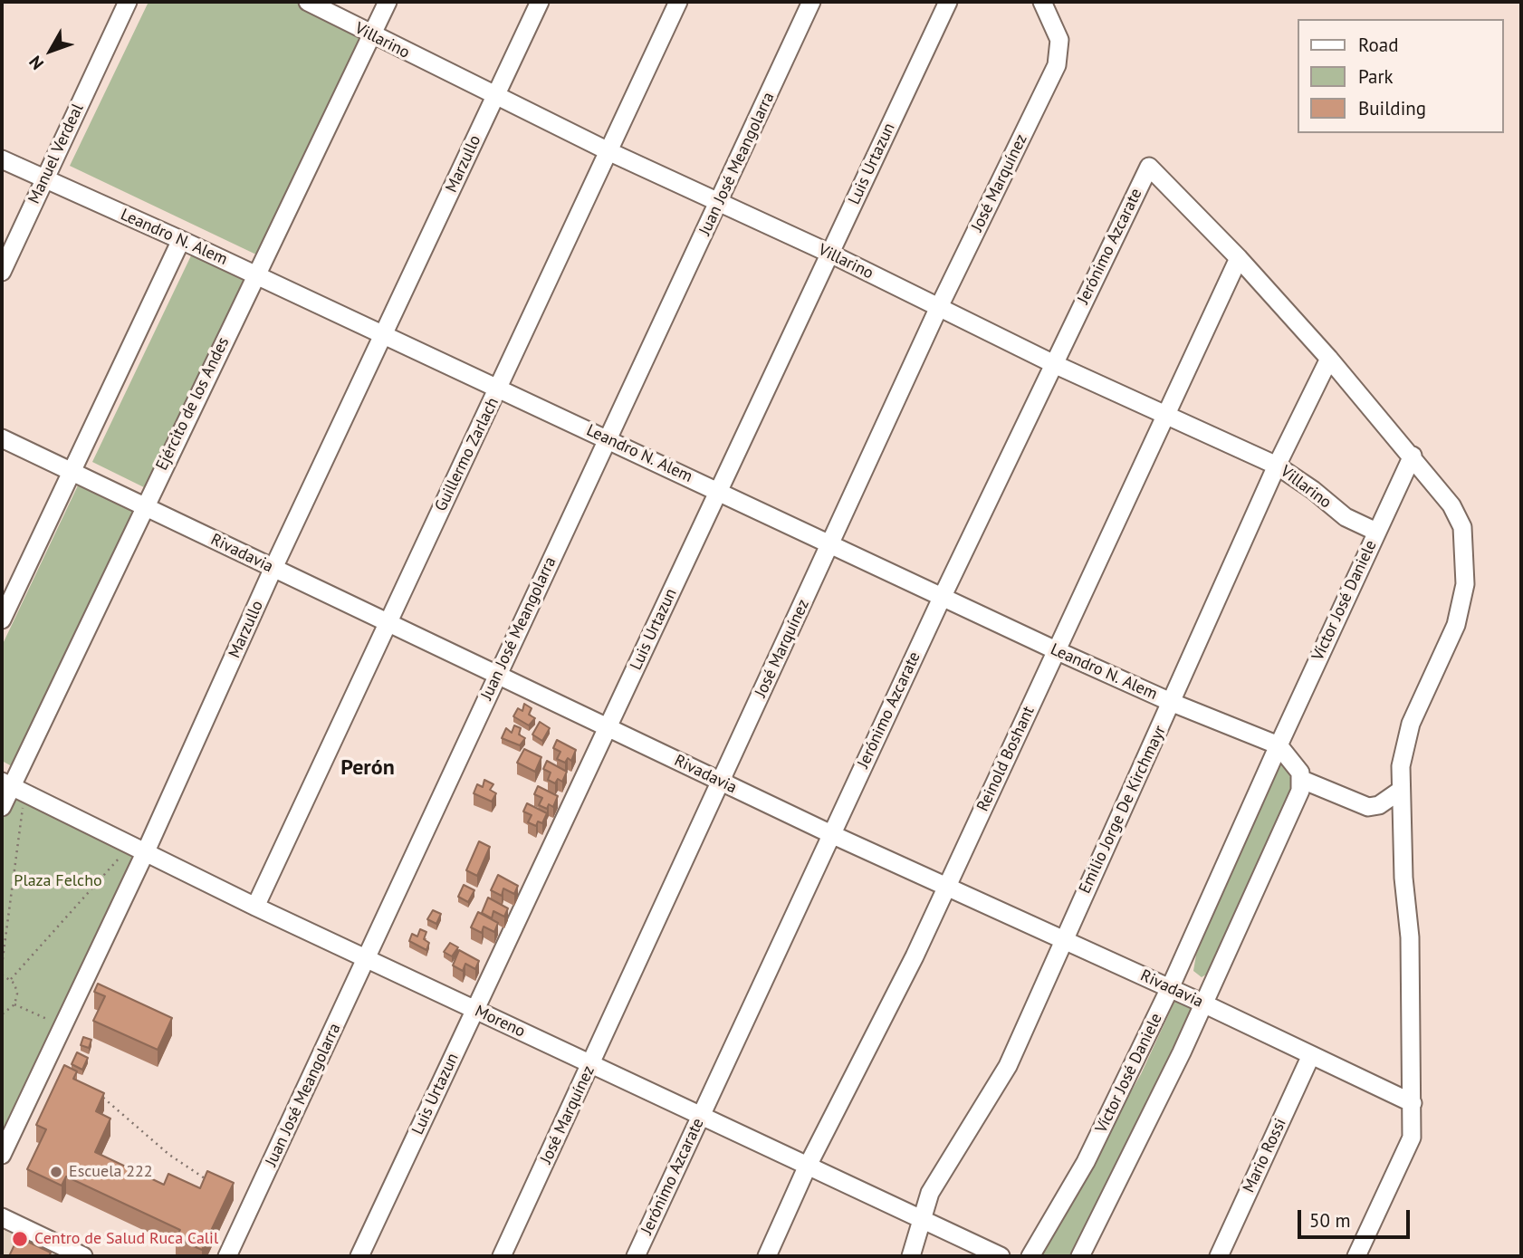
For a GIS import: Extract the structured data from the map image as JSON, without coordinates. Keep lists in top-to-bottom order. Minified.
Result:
{"streets":{"street":["Villarino","Manuel Verdeal","Marzullo","Juan José Meangolarra","Luis Urtazun","José Marquínez","Leandro N. Alem","Jerónimo Azcarate","Ejército de los Andes","Guillermo Zarlach","Rivadavia","Víctor José Daniele","Reinold Boshant","Emilio Jorge De Kirchmayr","Moreno","Mario Rossi"]},"crossings":[["Villarino","Marzullo"],["Villarino","Juan José Meangolarra"],["Villarino","Luis Urtazun"],["Villarino","José Marquínez"],["Villarino","Jerónimo Azcarate"],["Villarino","Ejército de los Andes"],["Villarino","Guillermo Zarlach"],["Villarino","Víctor José Daniele"],["Villarino","Reinold Boshant"],["Villarino","Emilio Jorge De Kirchmayr"],["Manuel Verdeal","Leandro N. Alem"],["Marzullo","Leandro N. Alem"],["Marzullo","Rivadavia"],["Marzullo","Moreno"],["Juan José Meangolarra","Leandro N. Alem"],["Juan José Meangolarra","Rivadavia"],["Juan José Meangolarra","Moreno"],["Luis Urtazun","Leandro N. Alem"],["Luis Urtazun","Rivadavia"],["Luis Urtazun","Moreno"],["José Marquínez","Leandro N. Alem"],["José Marquínez","Rivadavia"],["José Marquínez","Moreno"],["Leandro N. Alem","Jerónimo Azcarate"],["Leandro N. Alem","Ejército de los Andes"],["Leandro N. Alem","Guillermo Zarlach"],["Leandro N. Alem","Víctor José Daniele"],["Leandro N. Alem","Reinold Boshant"],["Leandro N. Alem","Emilio Jorge De Kirchmayr"],["Jerónimo Azcarate","Rivadavia"],["Jerónimo Azcarate","Reinold Boshant"],["Jerónimo Azcarate","Moreno"],["Ejército de los Andes","Rivadavia"],["Ejército de los Andes","Moreno"],["Guillermo Zarlach","Rivadavia"],["Guillermo Zarlach","Moreno"],["Rivadavia","Víctor José Daniele"],["Rivadavia","Reinold Boshant"],["Rivadavia","Emilio Jorge De Kirchmayr"],["Rivadavia","Mario Rossi"],["Reinold Boshant","Moreno"],["Emilio Jorge De Kirchmayr","Moreno"]],"districts":["Perón"],"parks":["Plaza Felcho"],"places":["Escuela 222","Centro de Salud Ruca Calil"],"legend":["Road","Park","Building"],"scale_bar":"50 m","north":"bottom left"}
